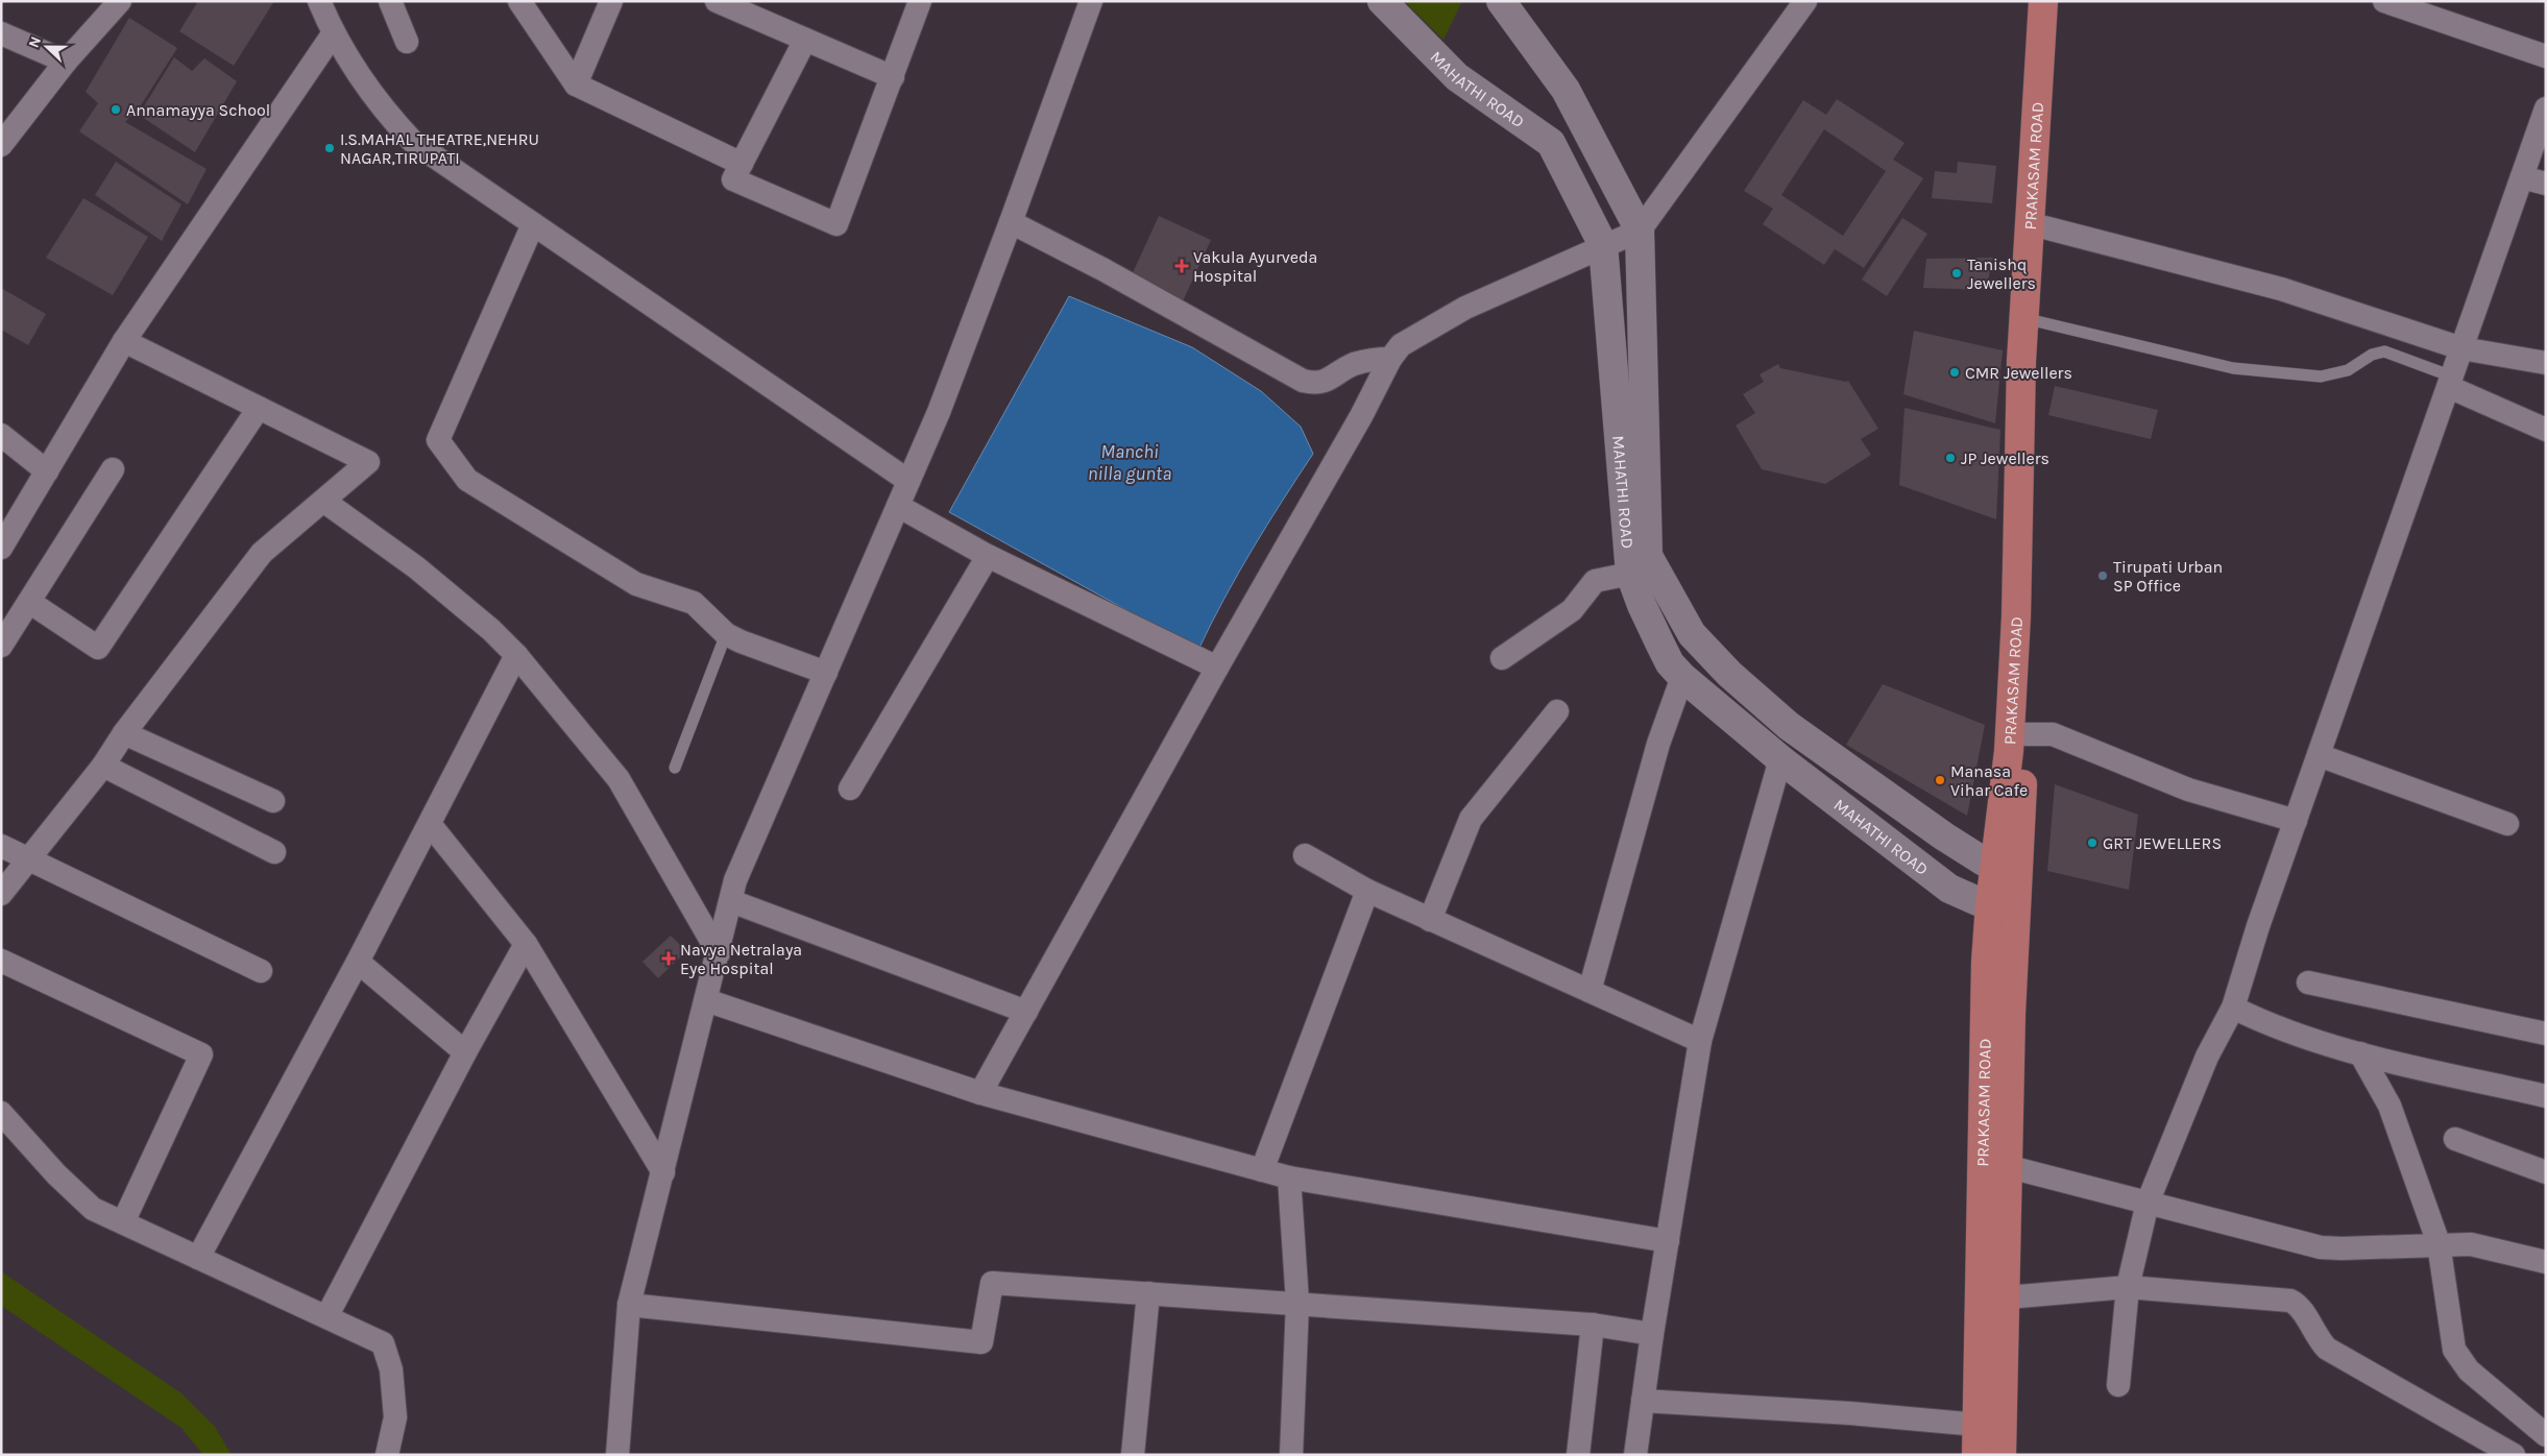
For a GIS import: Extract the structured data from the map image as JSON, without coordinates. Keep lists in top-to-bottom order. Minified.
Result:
{"streets":{"main road":["PRAKASAM ROAD"],"street":["MAHATHI ROAD"]},"crossings":[["MAHATHI ROAD","PRAKASAM ROAD"]],"water":["Manchi nilla gunta"],"places":{"other":["Annamayya School","I.S.MAHAL THEATRE,NEHRU NAGAR,TIRUPATI","Tanishq Jewellers","CMR Jewellers","JP Jewellers","Tirupati Urban SP Office","Manasa Vihar Cafe","GRT JEWELLERS"],"health":["Vakula Ayurveda Hospital","Navya Netralaya Eye Hospital"]},"north":"left"}
